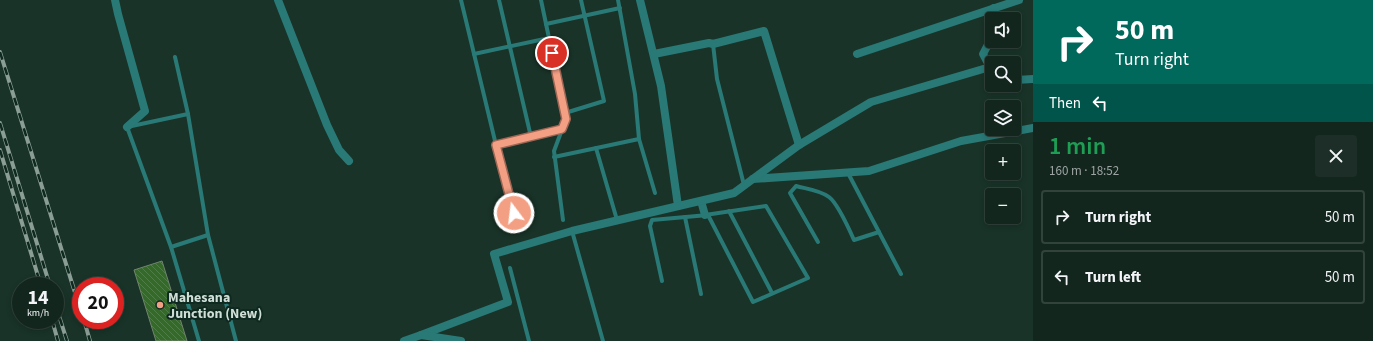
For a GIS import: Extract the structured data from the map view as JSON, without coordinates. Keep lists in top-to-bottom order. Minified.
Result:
{"places":["Mahesana Junction (New)"],"page":{"turn":["50 m","Turn right"],"map_buttons":["+","−"],"then":"Then","heading":["1 min","160 m · 18:52"],"list":[{"name":"Turn right","value":"50 m"},{"name":"Turn left","value":"50 m"}],"speed":"14 km/h","limit":"20"}}
